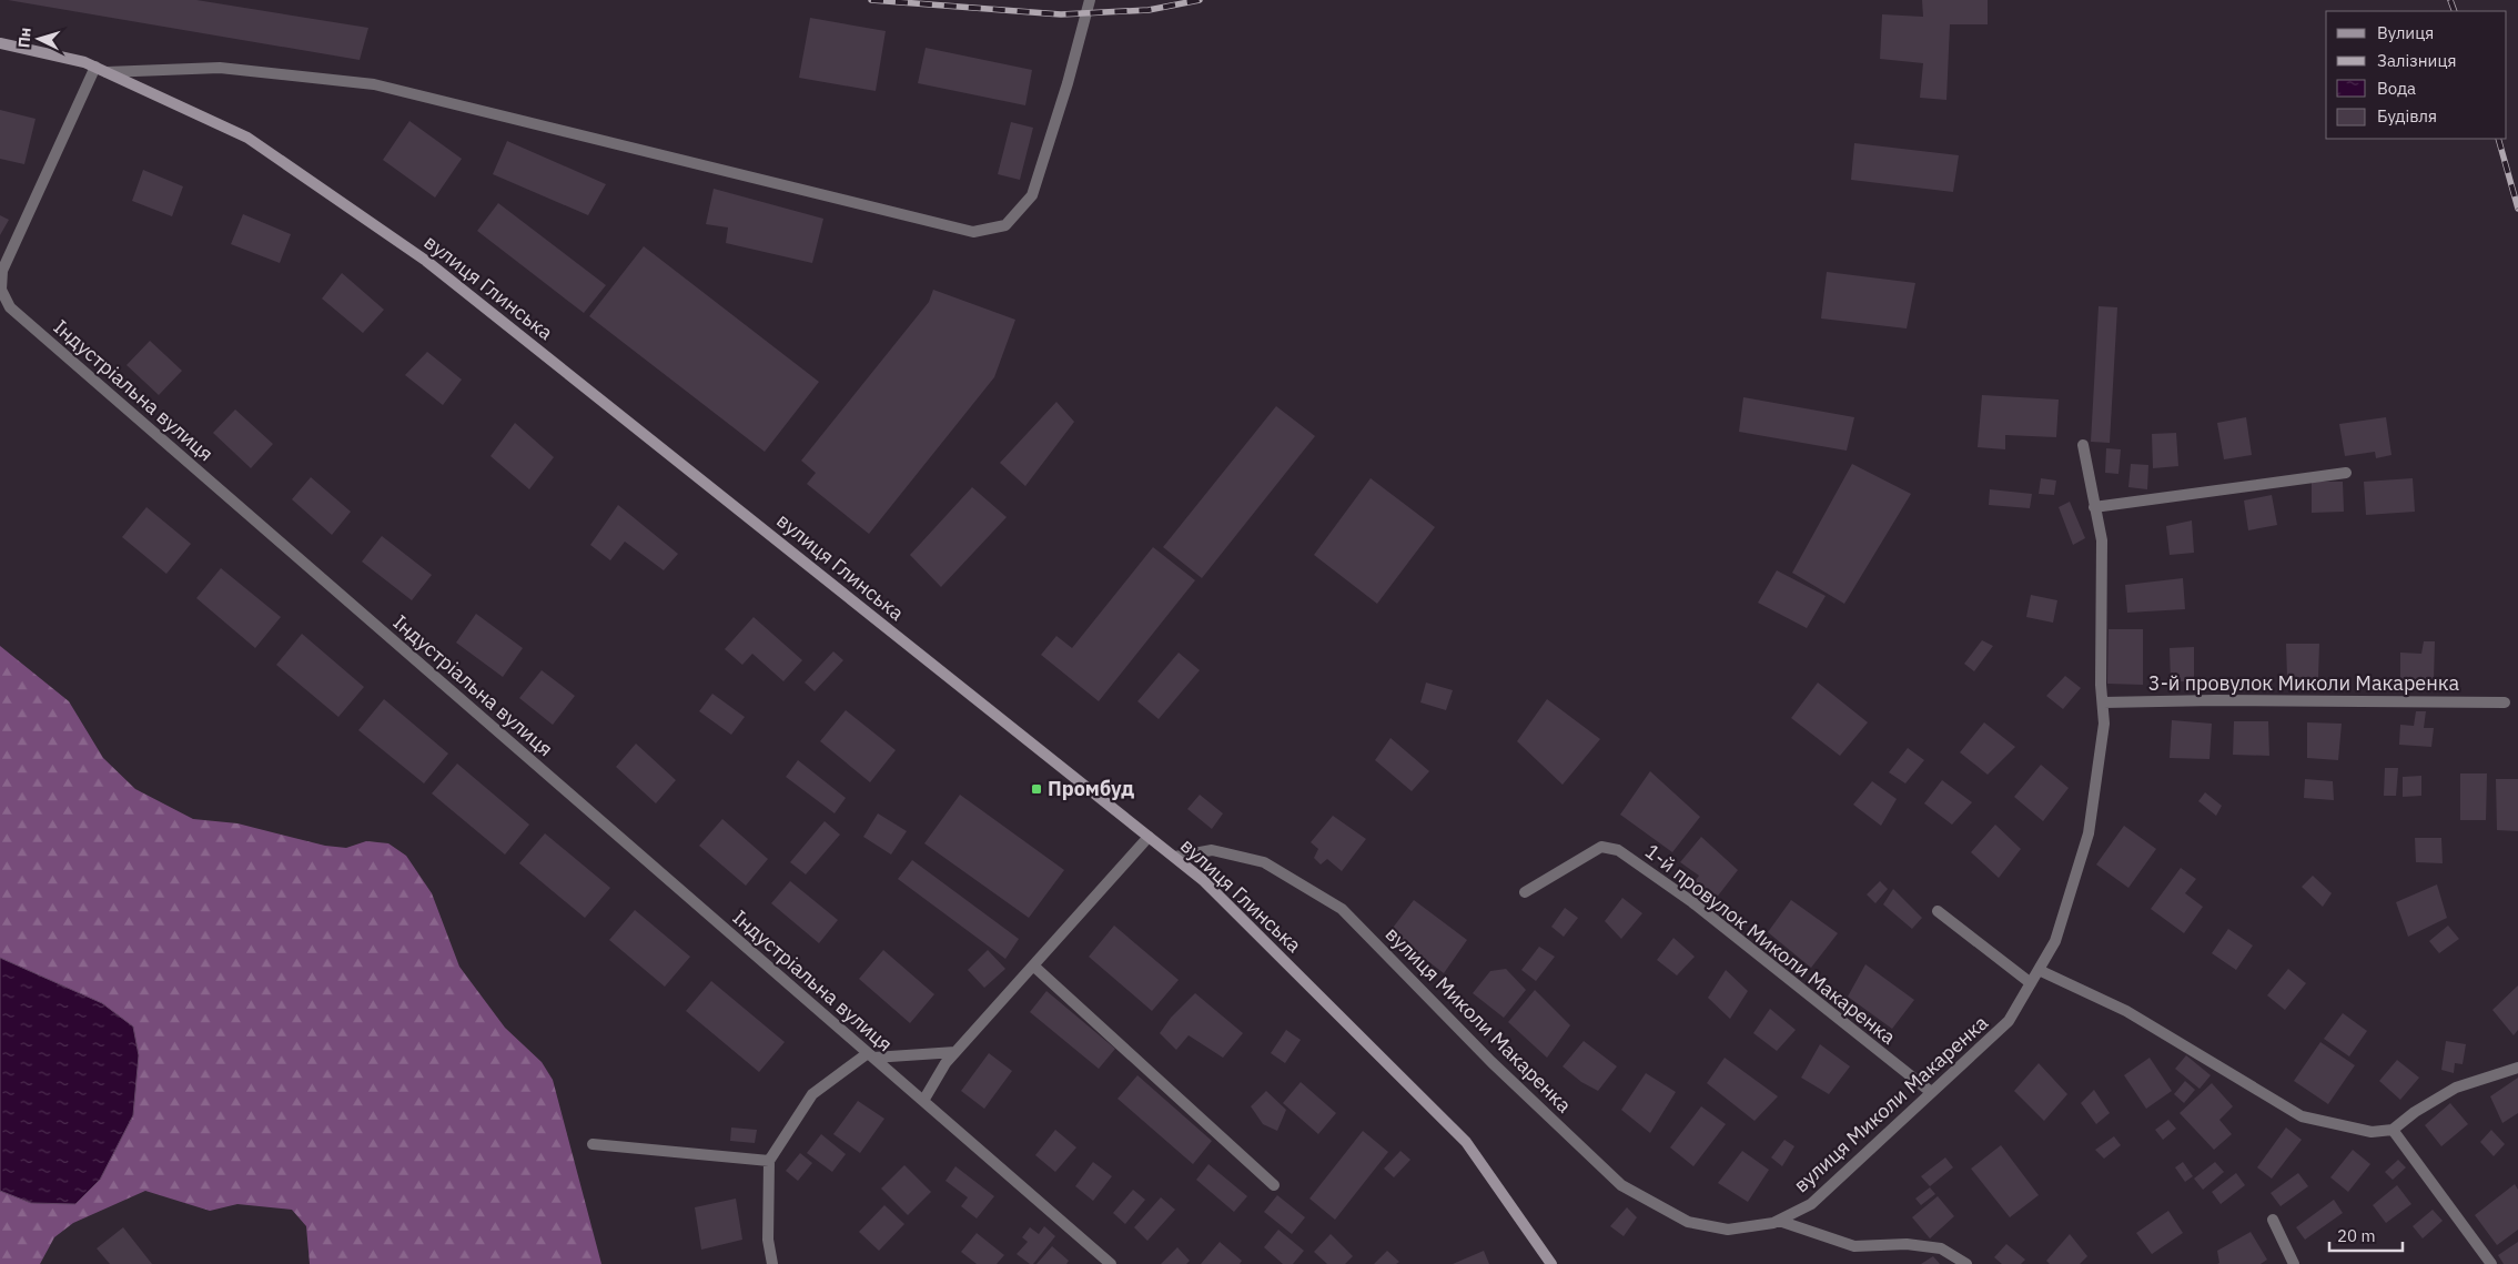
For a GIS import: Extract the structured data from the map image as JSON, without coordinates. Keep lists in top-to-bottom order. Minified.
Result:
{"streets":{"main road":["вулиця Глинська"],"street":["Індустріальна вулиця","3-й провулок Миколи Макаренка","1-й провулок Миколи Макаренка","вулиця Миколи Макаренка"]},"crossings":[["вулиця Глинська","Індустріальна вулиця"],["вулиця Глинська","вулиця Миколи Макаренка"],["3-й провулок Миколи Макаренка","вулиця Миколи Макаренка"],["1-й провулок Миколи Макаренка","вулиця Миколи Макаренка"]],"places":{"transit":["Промбуд"]},"legend":["Вулиця","Залізниця","Вода","Будівля"],"scale_bar":"20 m","north":"left"}
